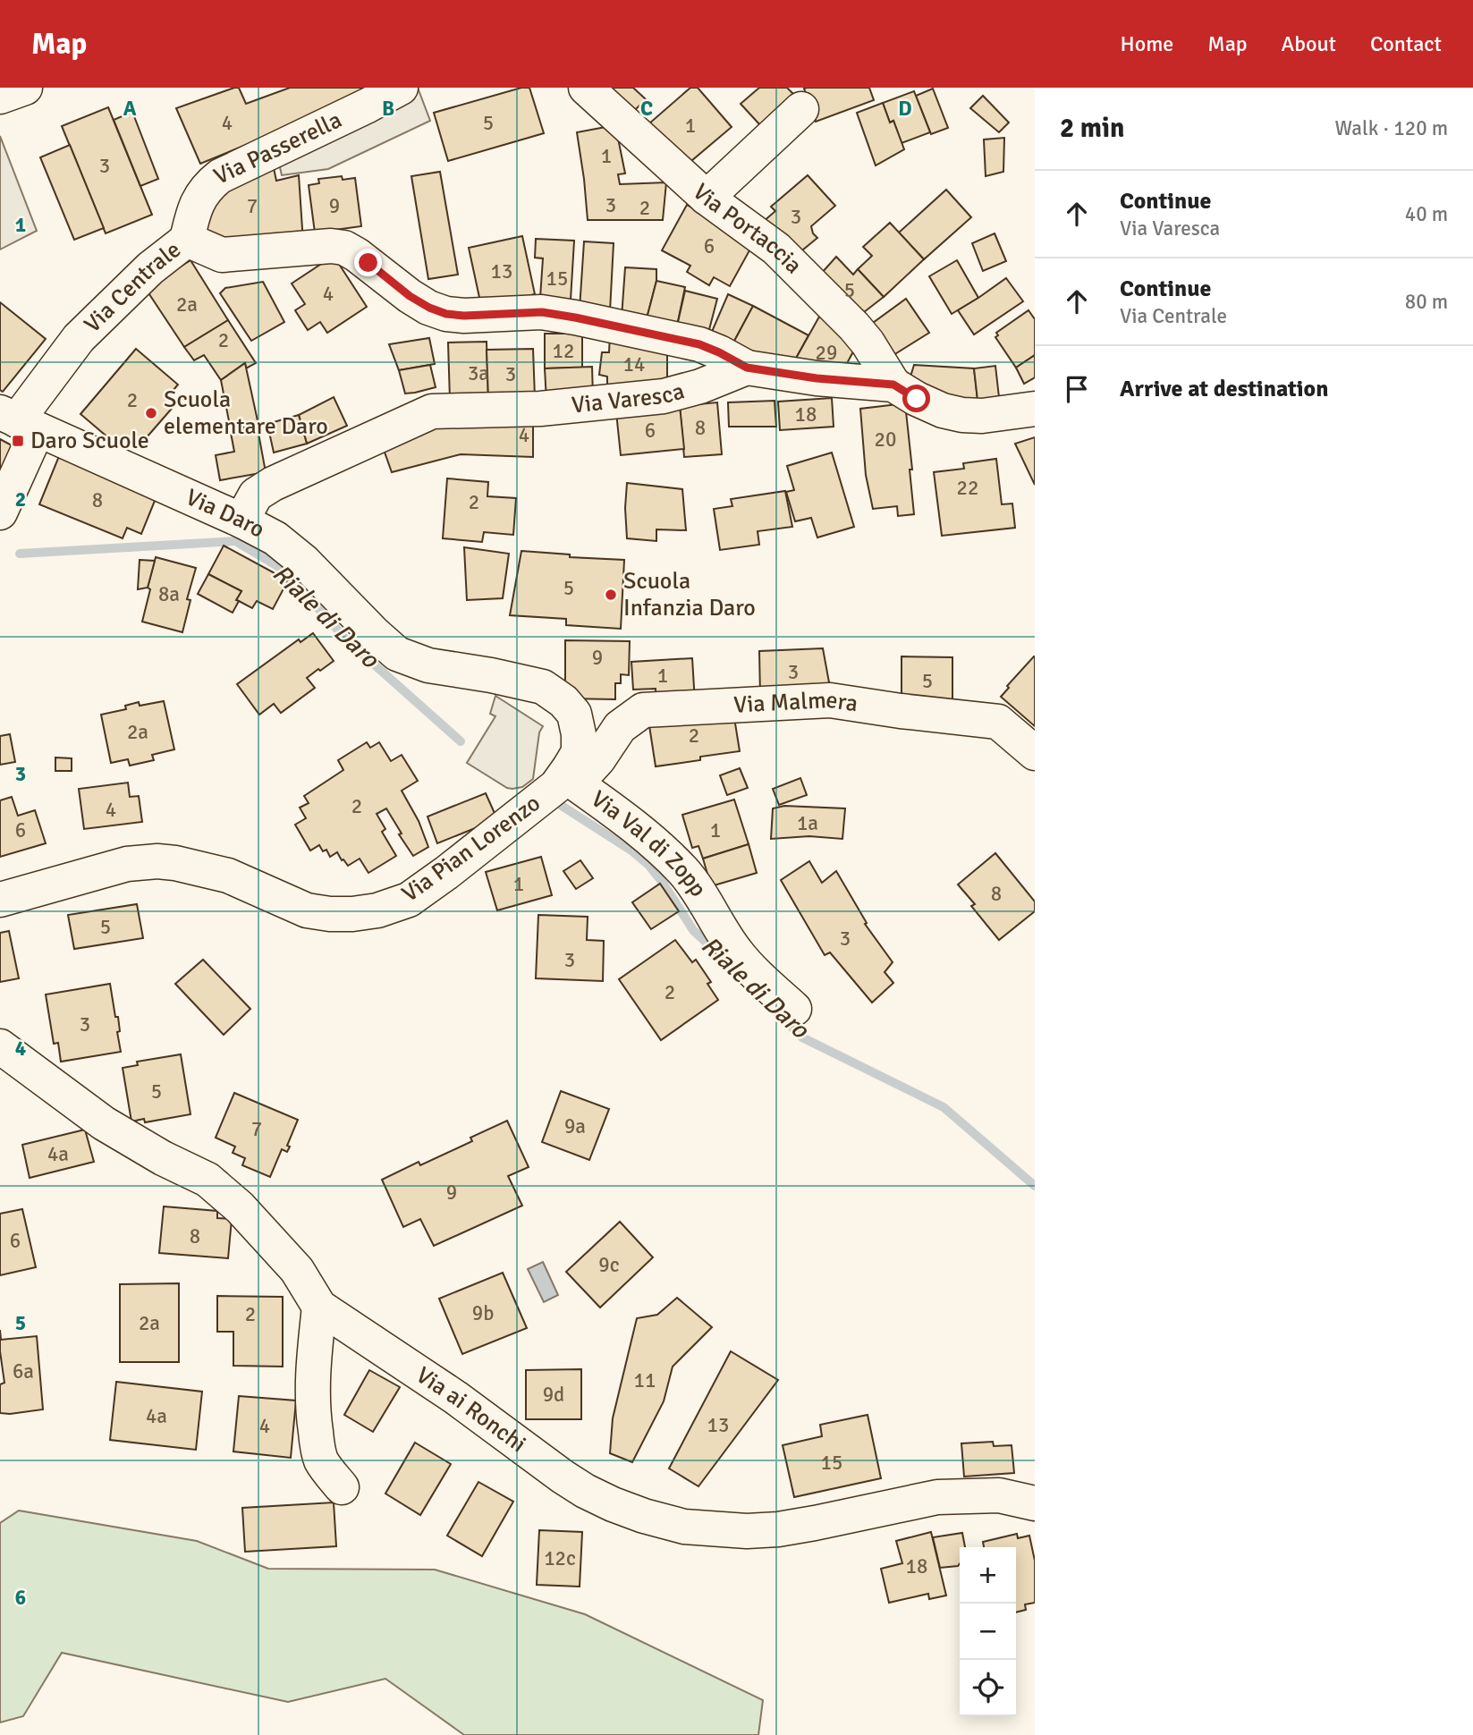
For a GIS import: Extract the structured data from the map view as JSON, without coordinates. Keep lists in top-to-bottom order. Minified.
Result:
{"streets":{"street":["Via Passerella","Via Portaccia","Via Centrale","Via Varesca","Via Daro","Via Malmera","Via Val di Zopp","Via Pian Lorenzo","Via ai Ronchi"]},"crossings":[["Via Passerella","Via Centrale"],["Via Centrale","Via Varesca"],["Via Centrale","Via Daro"],["Via Varesca","Via Daro"],["Via Daro","Via Malmera"],["Via Daro","Via Val di Zopp"],["Via Daro","Via Pian Lorenzo"],["Via Malmera","Via Val di Zopp"],["Via Malmera","Via Pian Lorenzo"],["Via Val di Zopp","Via Pian Lorenzo"]],"water":["Riale di Daro"],"places":{"other":["Scuola elementare Daro","Scuola Infanzia Daro"],"transit":["Daro Scuole"]},"house_numbers":["4","5","1","1","3","3","7","9","2","3","6","13","15","5","4","2a","2","12","29","14","3a","3","2","18","8","6","4","20","22","8","2","5","8a","9","3","1","5","2a","2","2","4","1a","6","1","1","8","5","3","3","2","3","5","9a","7","4a","9","8","6","9c","9b","2","2a","6a","11","9d","4a","13","4","15","12c","18"],"page":{"header":"Map","nav":["Home","Map","About","Contact"],"heading":["2 min","Walk · 120 m"],"list":[["Continue","Via Varesca","40 m"],["Continue","Via Centrale","80 m"],"Arrive at destination"],"map_buttons":["+","−"]},"grid":{"columns":["A","B","C","D"],"rows":["1","2","3","4","5","6"]}}
